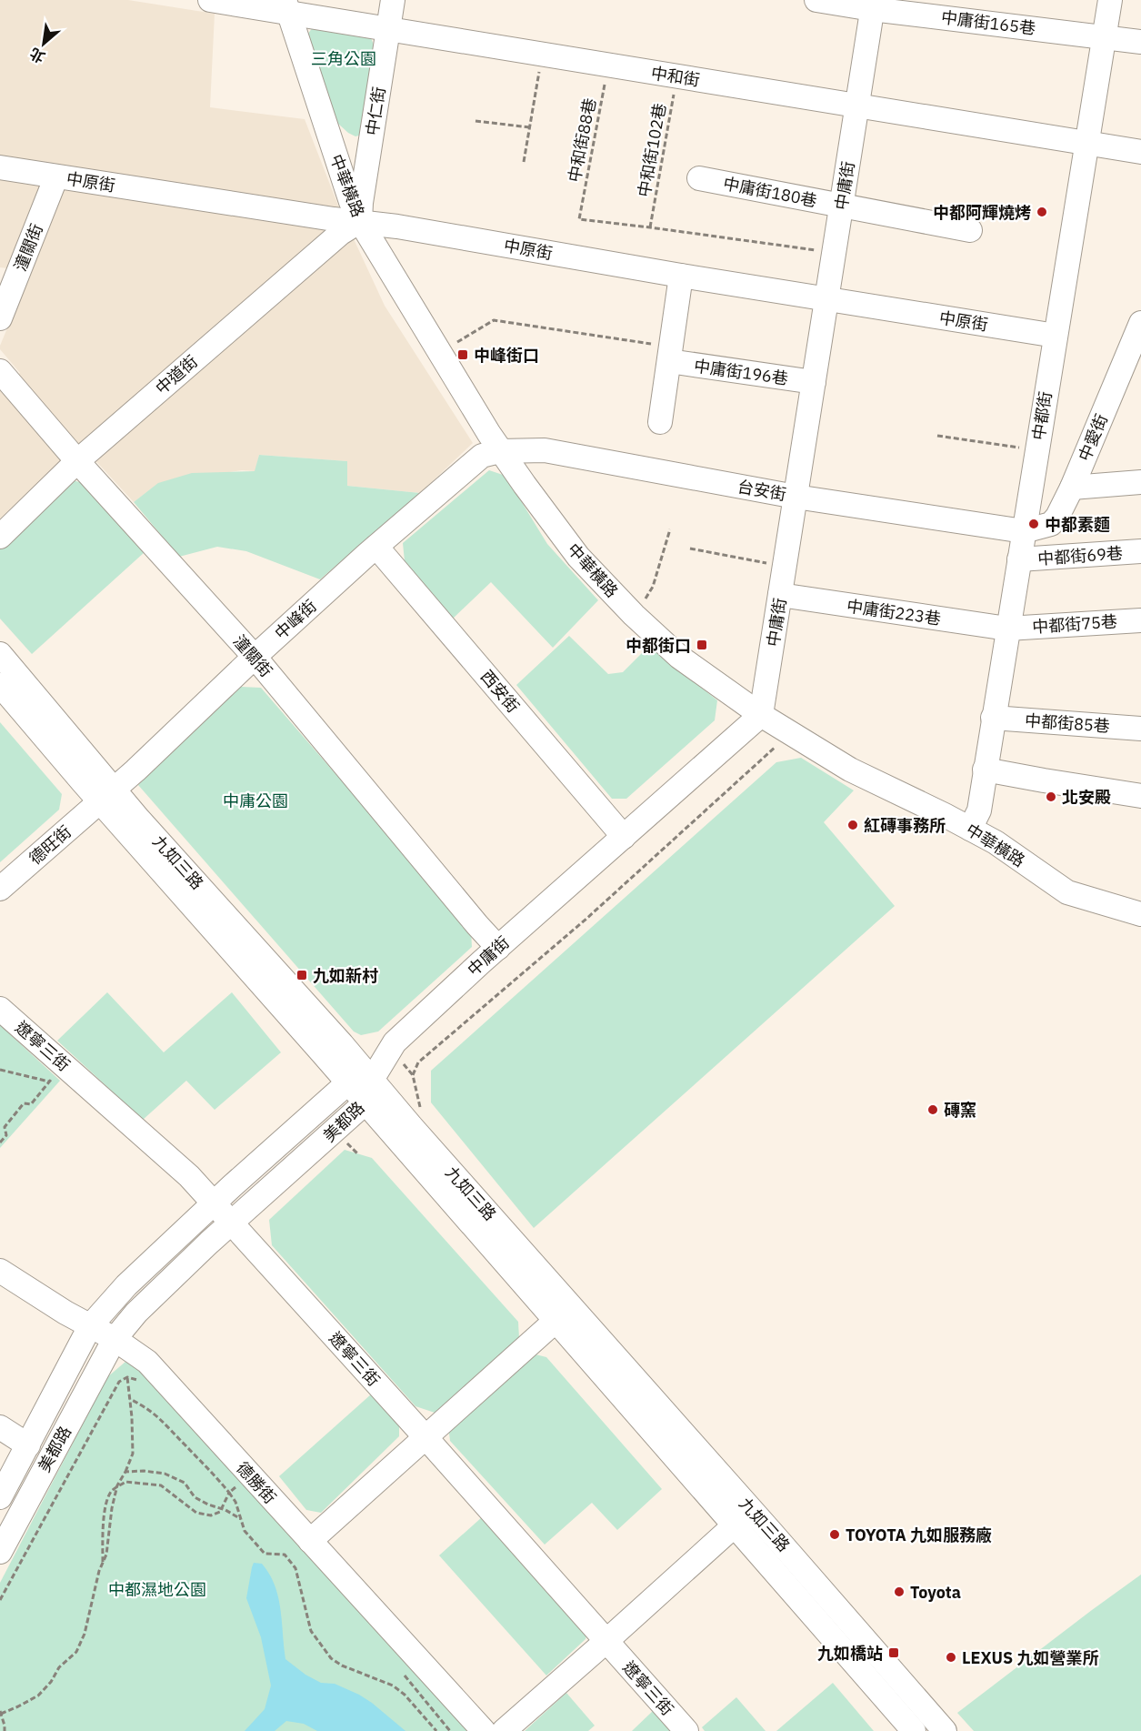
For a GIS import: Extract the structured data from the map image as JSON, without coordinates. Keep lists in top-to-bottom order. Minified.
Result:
{"streets":{"street":["中庸街165巷","中和街","中仁街","中原街","中華橫路","中庸街","中庸街180巷","潼關街","中庸街196巷","中道街","中都街","中愛街","台安街","中都街69巷","中庸街223巷","中峰街","中都街75巷","西安街","中都街85巷","德旺街","九如三路","遼寧三街","美都路","德勝街"],"path":["中和街88巷","中和街102巷"]},"crossings":[["中庸街165巷","中庸街"],["中庸街165巷","中都街"],["中和街","中仁街"],["中和街","中和街88巷"],["中和街","中和街102巷"],["中和街","中華橫路"],["中和街","中庸街"],["中和街","中都街"],["中仁街","中原街"],["中仁街","中華橫路"],["中仁街","中道街"],["中和街88巷","中和街102巷"],["中原街","中華橫路"],["中原街","中庸街"],["中原街","潼關街"],["中原街","中道街"],["中原街","中都街"],["中華橫路","中庸街"],["中華橫路","中道街"],["中華橫路","中都街"],["中華橫路","台安街"],["中華橫路","中峰街"],["中庸街","中庸街180巷"],["中庸街","潼關街"],["中庸街","中庸街196巷"],["中庸街","台安街"],["中庸街","中庸街223巷"],["中庸街","西安街"],["中庸街","九如三路"],["中庸街","美都路"],["潼關街","中道街"],["潼關街","中峰街"],["中都街","中愛街"],["中都街","台安街"],["中都街","中都街69巷"],["中都街","中庸街223巷"],["中都街","中都街75巷"],["中都街","中都街85巷"],["中愛街","台安街"],["台安街","中峰街"],["中庸街223巷","中都街75巷"],["中峰街","西安街"],["中峰街","德旺街"],["中峰街","九如三路"],["德旺街","九如三路"],["九如三路","美都路"],["遼寧三街","美都路"],["美都路","德勝街"]],"parks":["三角公園","中庸公園","中都濕地公園"],"places":{"other":["中都阿輝燒烤","中都素麵","北安殿","紅磚事務所","磚窯","TOYOTA 九如服務廠","Toyota","LEXUS 九如營業所"],"transit":["中峰街口","中都街口","九如新村","九如橋站"]},"north":"bottom left"}
